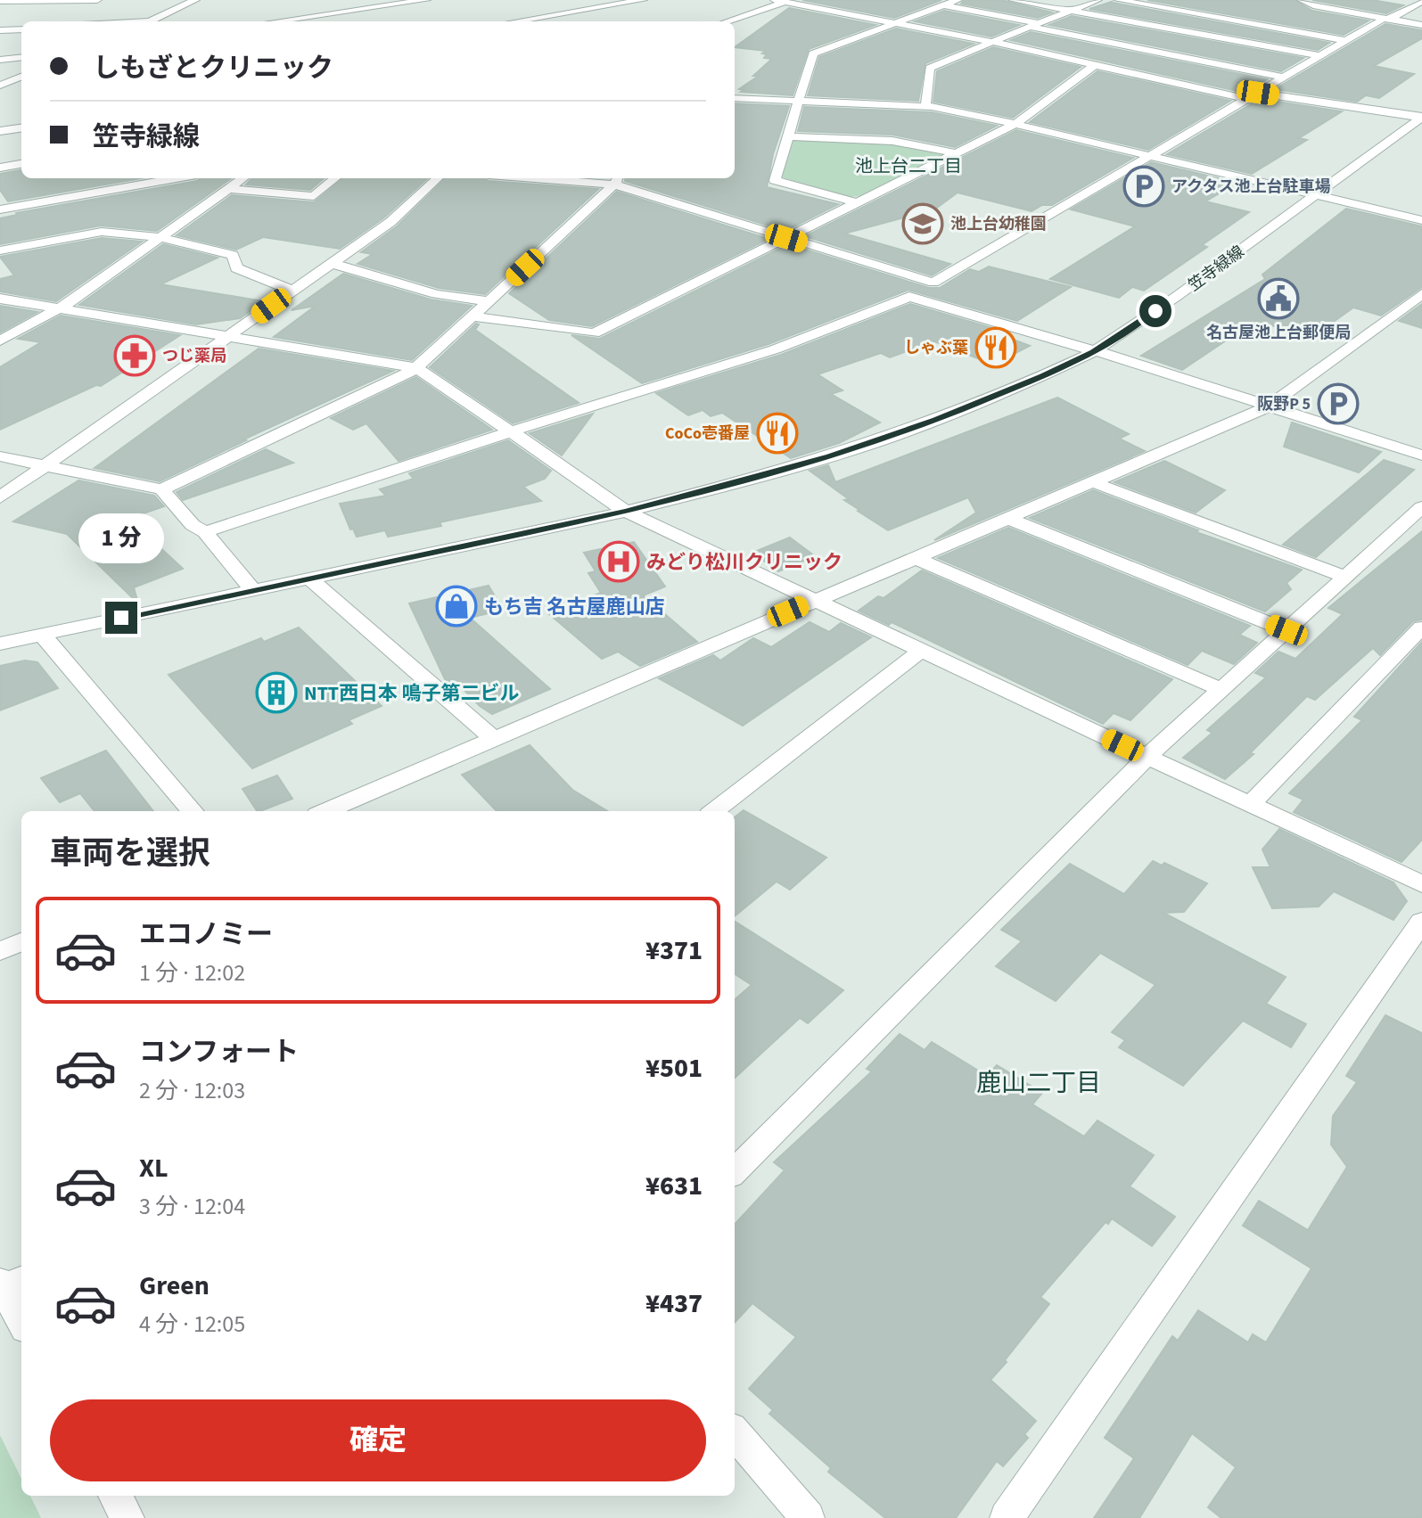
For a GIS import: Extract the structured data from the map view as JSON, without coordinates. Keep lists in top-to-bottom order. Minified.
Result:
{"streets":{"street":["笠寺緑線"]},"districts":["池上台二丁目","鹿山二丁目"],"places":{"parking":["アクタス池上台駐車場","阪野P 5"],"school or university":["池上台幼稚園"],"public building":["名古屋池上台郵便局"],"restaurant":["しゃぶ葉","CoCo壱番屋"],"pharmacy":["つじ薬局"],"hospital":["みどり松川クリニック"],"shop":["もち吉 名古屋鹿山店"],"building":["NTT西日本 鳴子第二ビル"]},"page":{"banner":["しもざとクリニック","笠寺緑線"],"bubble":"1 分","heading":"車両を選択","list":[{"name":"エコノミー","note":"1 分 · 12:02","value":"¥371"},{"name":"コンフォート","note":"2 分 · 12:03","value":"¥501"},{"name":"XL","note":"3 分 · 12:04","value":"¥631"},{"name":"Green","note":"4 分 · 12:05","value":"¥437"}],"buttons":"確定"}}
